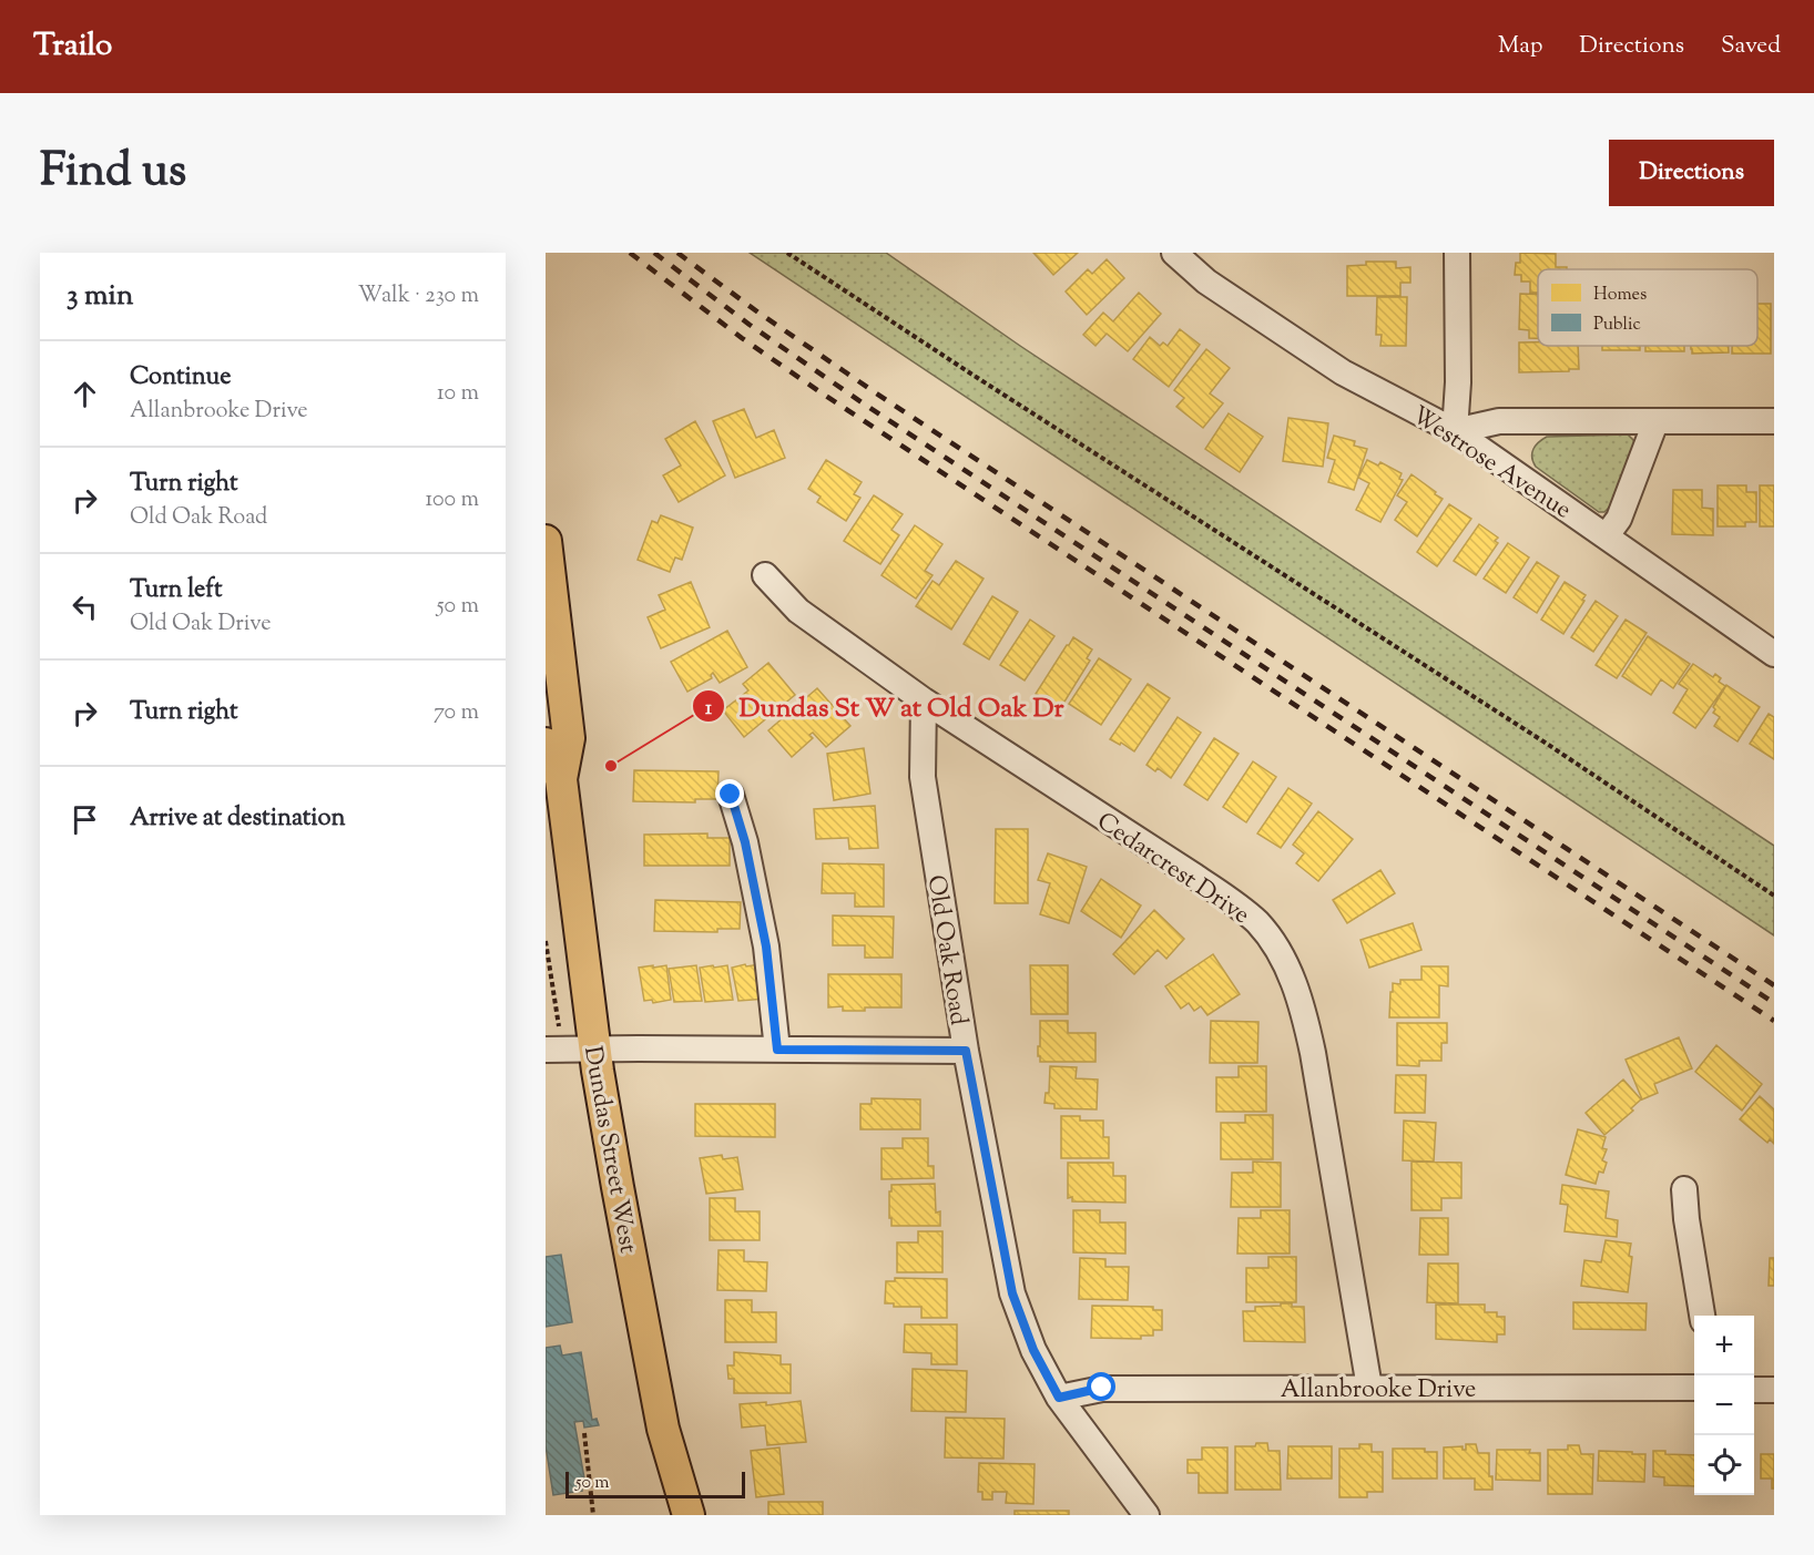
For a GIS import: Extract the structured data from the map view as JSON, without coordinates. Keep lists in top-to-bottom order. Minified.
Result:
{"streets":{"main road":["Dundas Street West"],"street":["Westrose Avenue","Cedarcrest Drive","Old Oak Road","Allanbrooke Drive"]},"crossings":[["Cedarcrest Drive","Old Oak Road"],["Cedarcrest Drive","Allanbrooke Drive"],["Old Oak Road","Allanbrooke Drive"]],"places":["Dundas St W at Old Oak Dr"],"legend":["Homes","Public"],"scale_bar":"50 m","page":{"header":"Trailo","nav":["Map","Directions","Saved"],"title":"Find us","buttons":"Directions","heading":["3 min","Walk · 230 m"],"list":[["Continue","Allanbrooke Drive","10 m"],["Turn right","Old Oak Road","100 m"],["Turn left","Old Oak Drive","50 m"],["Turn right","70 m"],"Arrive at destination"],"map_buttons":["+","−"],"scale":"50 m"}}
